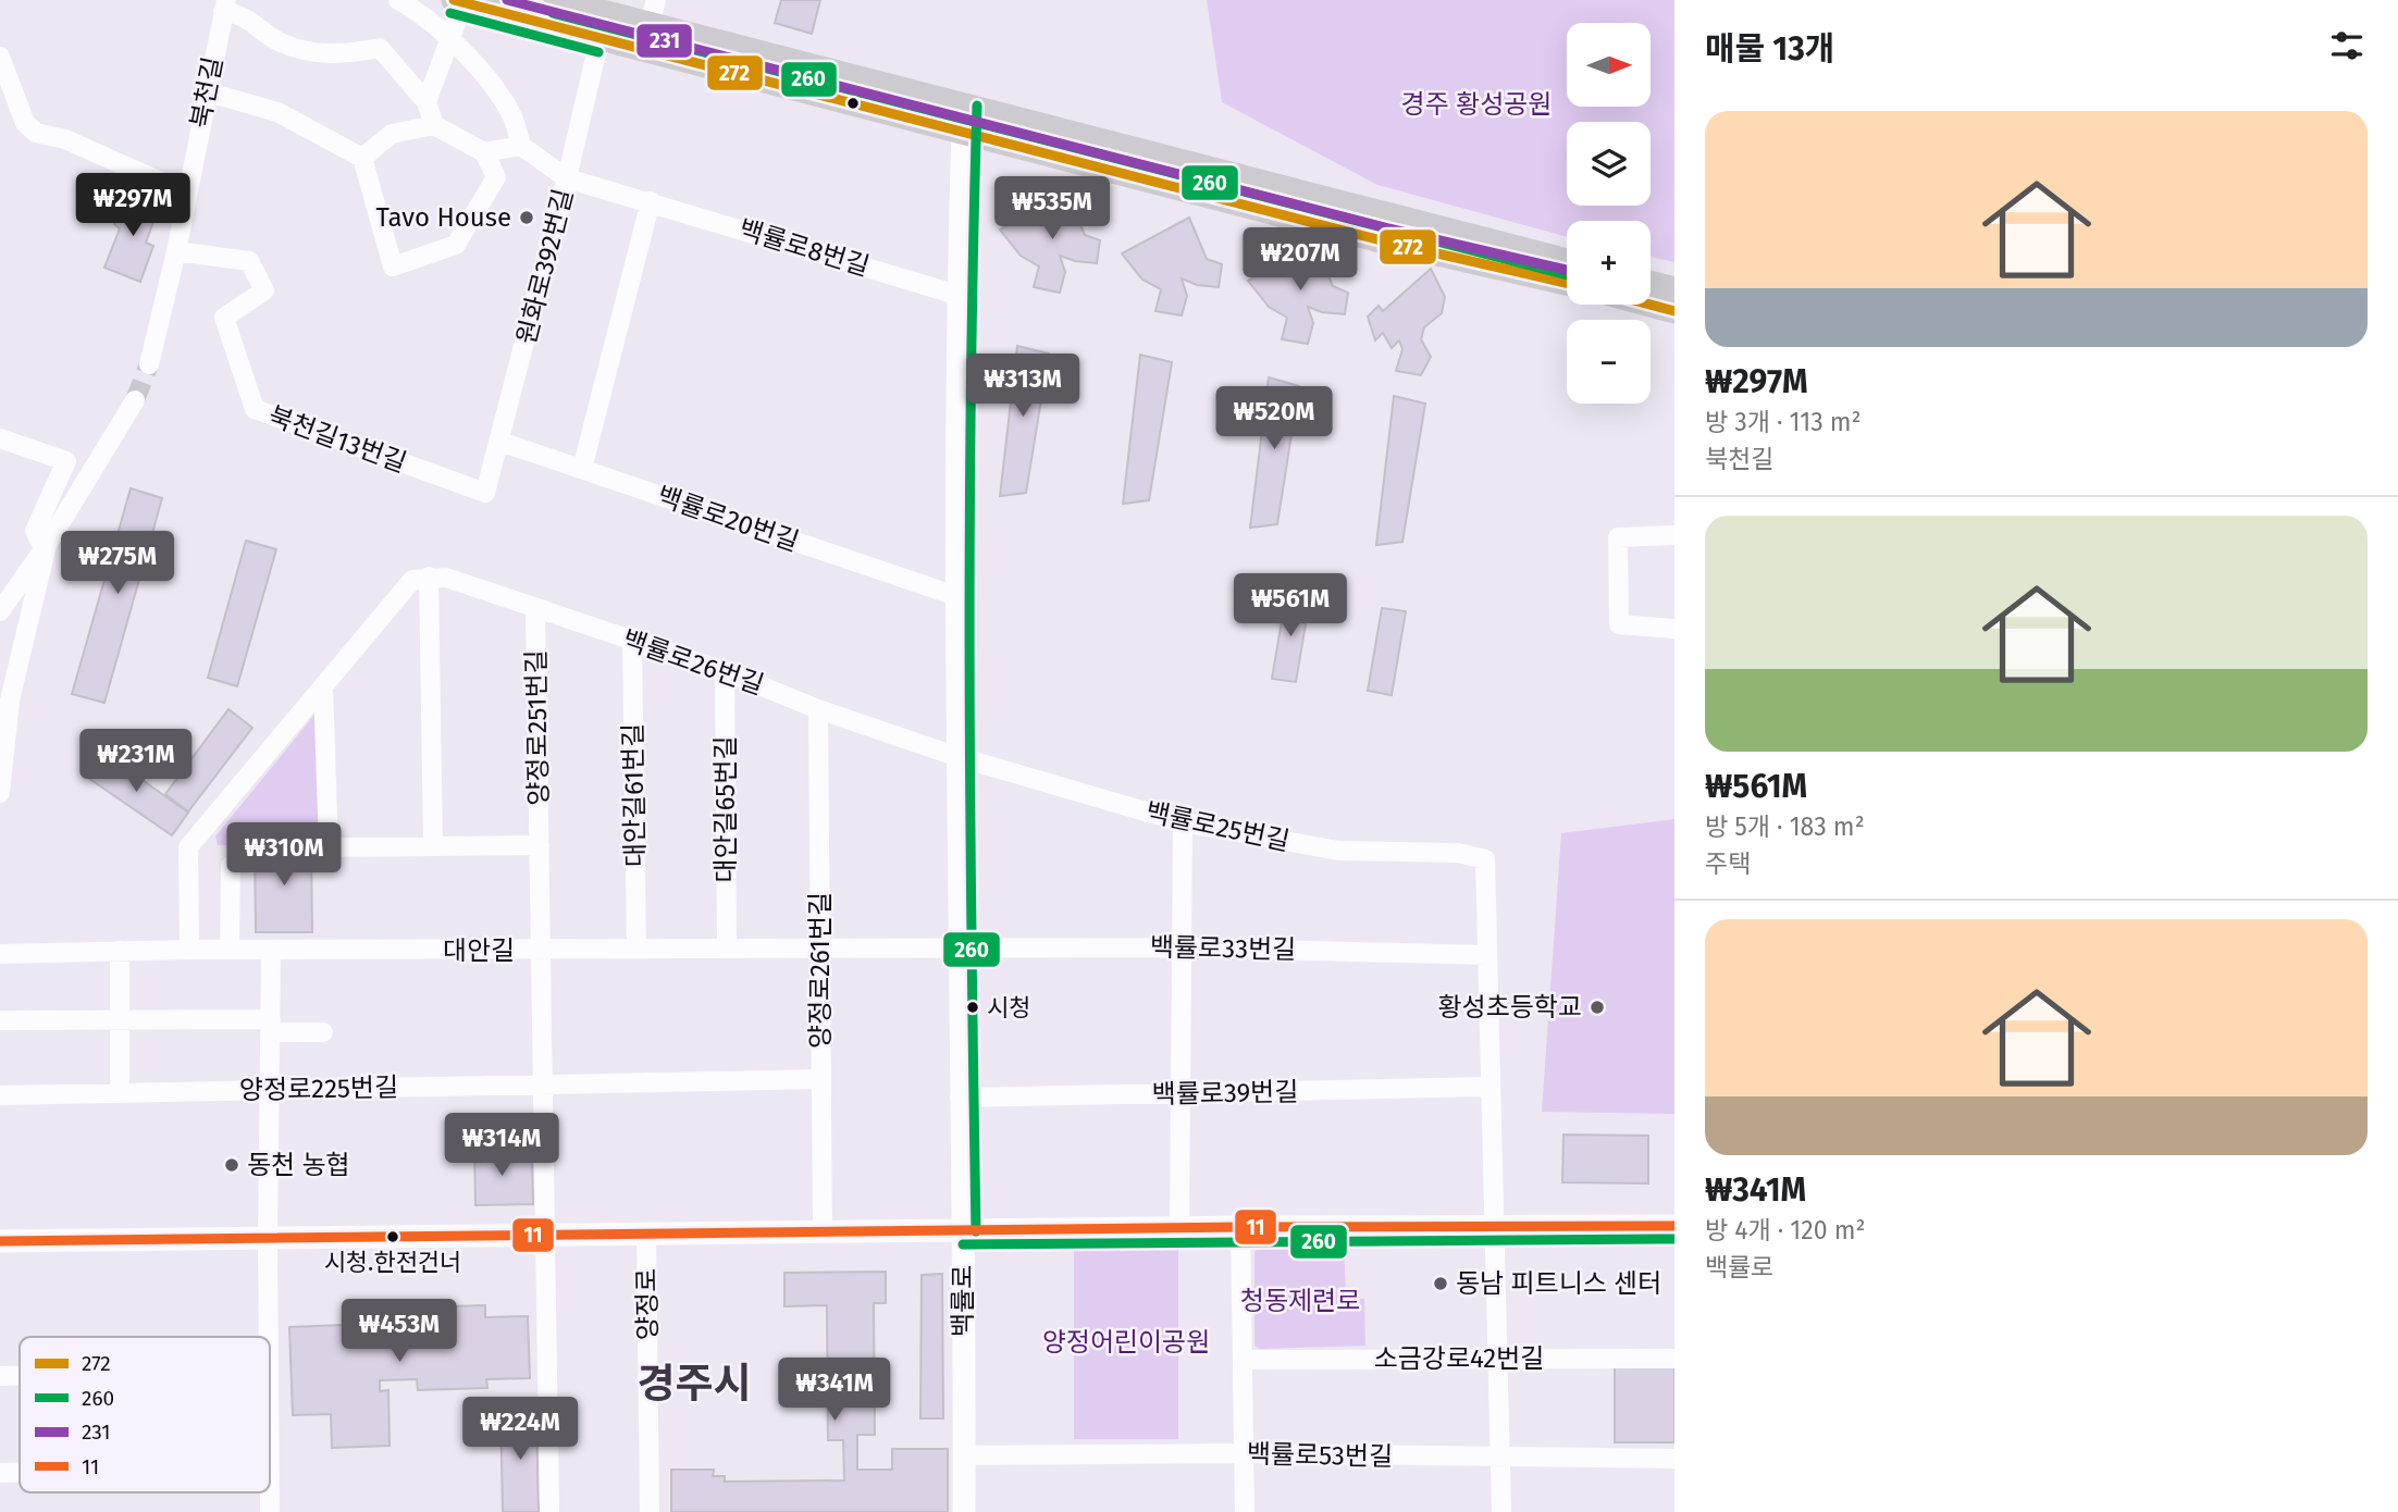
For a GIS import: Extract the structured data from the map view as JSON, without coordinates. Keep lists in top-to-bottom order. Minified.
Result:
{"streets":{"street":["북천길","백률로8번길","원화로392번길","북천길13번길","백률로20번길","백률로26번길","양정로251번길","대안길61번길","대안길65번길","백률로25번길","백률로33번길","대안길","양정로261번길","양정로225번길","백률로39번길","백률로","양정로","소금강로42번길","백률로53번길"]},"crossings":[["북천길","북천길13번길"],["백률로8번길","원화로392번길"],["백률로8번길","백률로"],["원화로392번길","북천길13번길"],["원화로392번길","백률로20번길"],["백률로20번길","백률로"],["백률로26번길","양정로251번길"],["백률로26번길","대안길61번길"],["백률로26번길","대안길65번길"],["백률로26번길","백률로25번길"],["백률로26번길","양정로261번길"],["백률로26번길","백률로"],["양정로251번길","대안길"],["양정로251번길","양정로225번길"],["양정로251번길","양정로"],["대안길61번길","대안길"],["대안길65번길","대안길"],["백률로25번길","백률로33번길"],["백률로25번길","백률로"],["백률로33번길","대안길"],["백률로33번길","백률로"],["대안길","양정로261번길"],["대안길","백률로"],["양정로261번길","양정로225번길"],["양정로261번길","양정로"],["백률로39번길","백률로"],["백률로","양정로"],["백률로","백률로53번길"]],"districts":["경주시"],"parks":["경주 황성공원","청동제련로","양정어린이공원"],"places":["Tavo House","시청","황성초등학교","동천 농협","시청.한전건너","동남 피트니스 센터"],"lines":["transit line 272","transit line 231","transit line 260","transit line 11"],"legend":["272","260","231","11"],"north":"right","page":{"heading":"매물 13개","map_buttons":["+","−"],"list":[{"name":"₩297M","note":"방 3개 · 113 m² · 북천길"},{"name":"₩561M","note":"방 5개 · 183 m² · 주택"},{"name":"₩341M","note":"방 4개 · 120 m² · 백률로"}],"price":["₩297M","₩535M","₩207M","₩313M","₩520M","₩275M","₩561M","₩231M","₩310M","₩314M","₩453M","₩341M","₩224M"]}}
